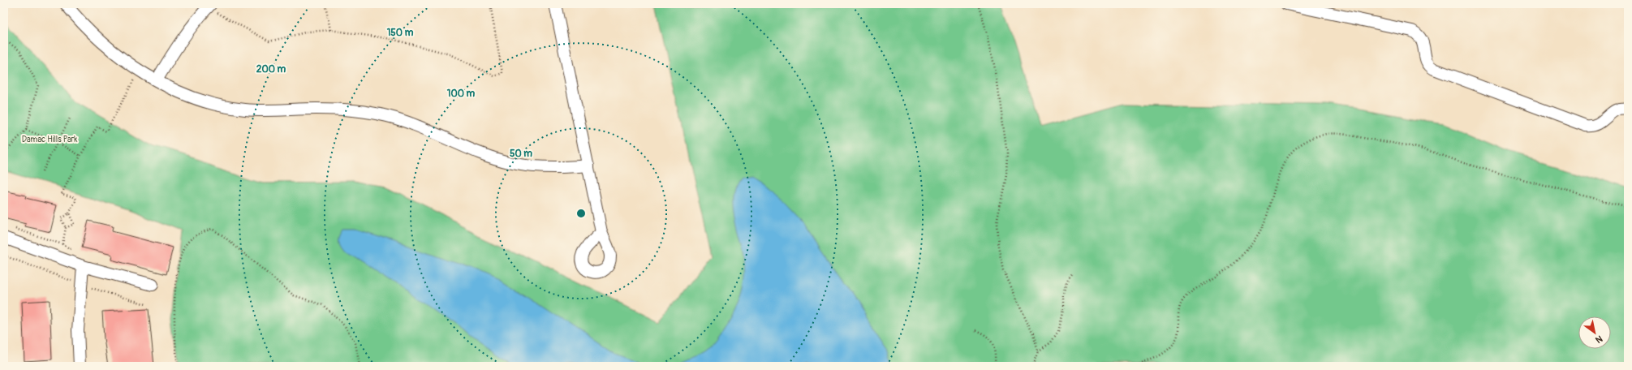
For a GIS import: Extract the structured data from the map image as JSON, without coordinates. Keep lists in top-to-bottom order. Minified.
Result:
{"parks":["Damac Hills Park"],"north":"bottom right","rings":["150 m","200 m","100 m","50 m"]}
